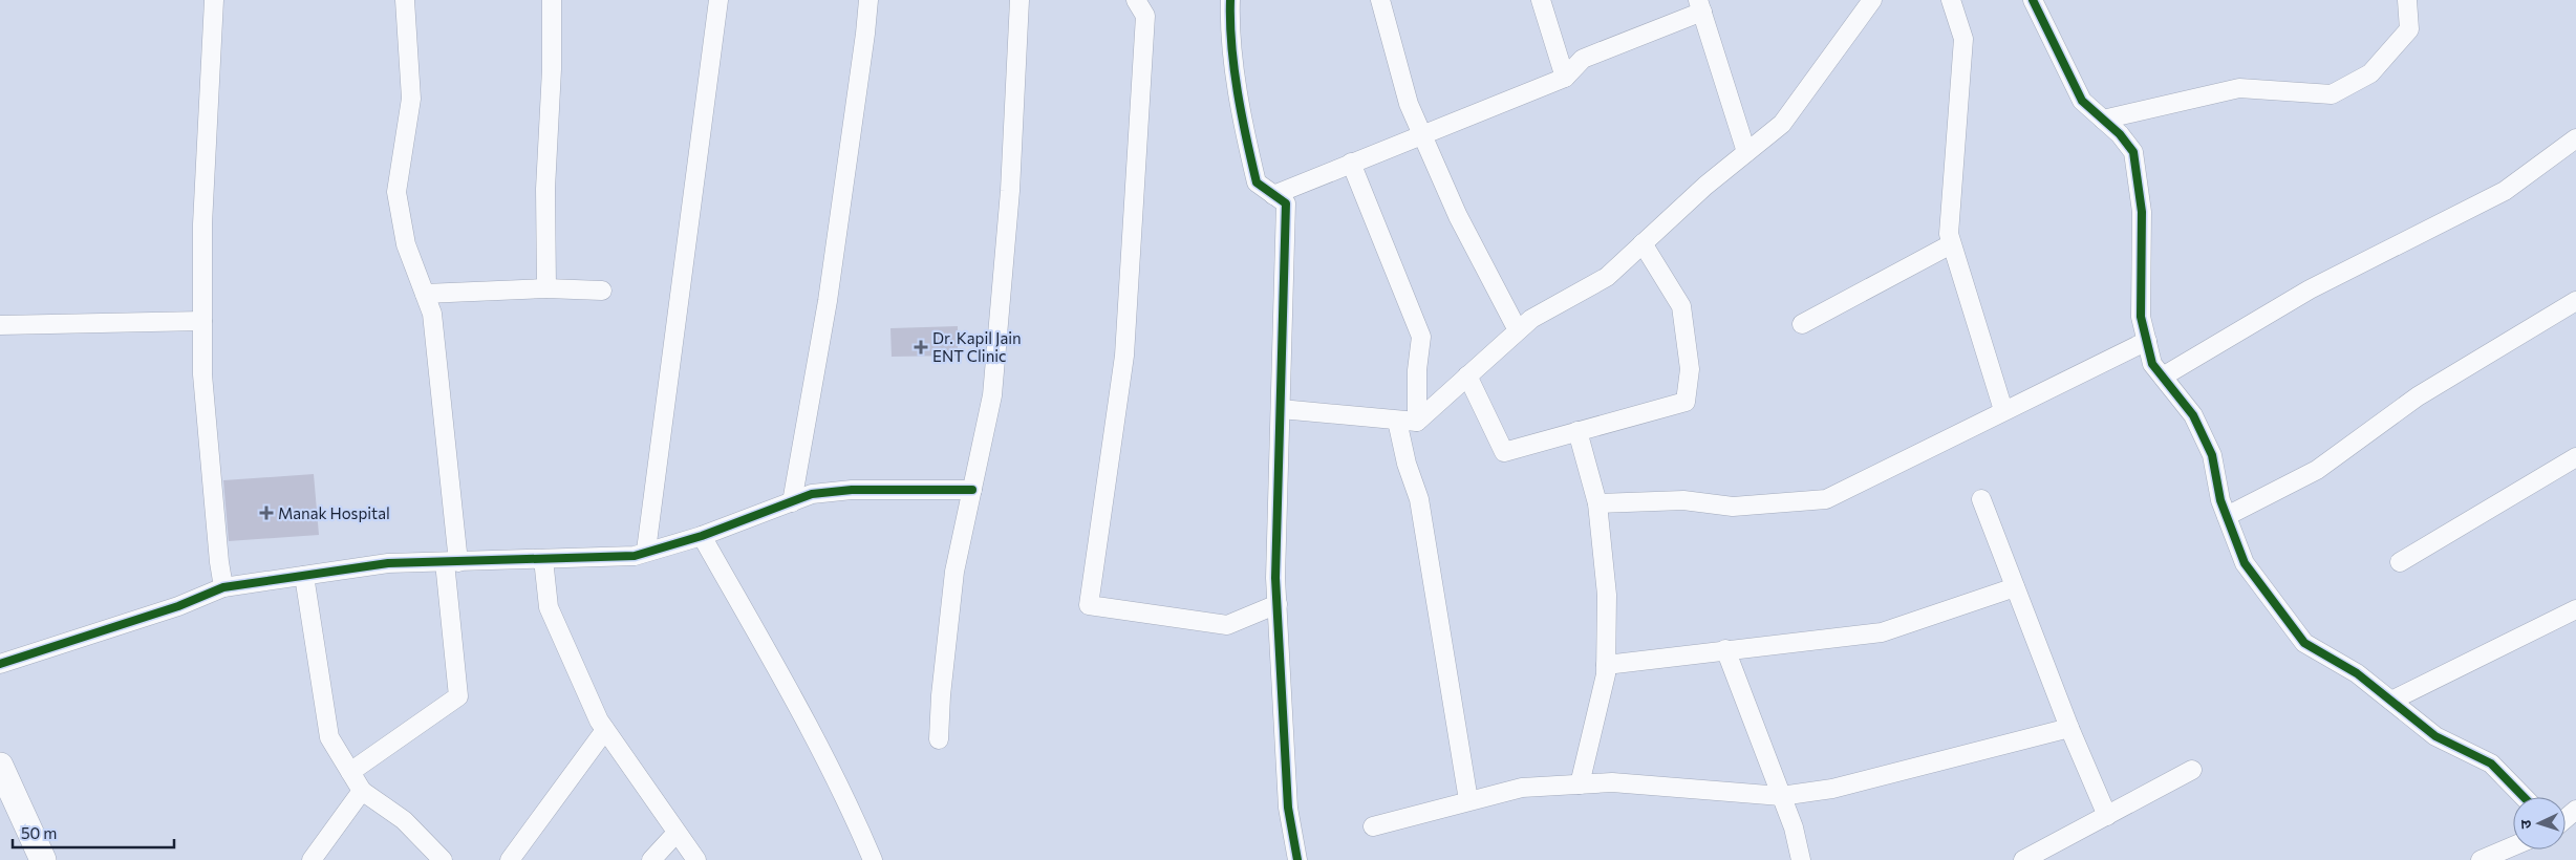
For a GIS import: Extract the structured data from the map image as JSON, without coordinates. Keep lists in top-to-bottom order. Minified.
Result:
{"places":{"health":["Dr. Kapil Jain ENT Clinic","Manak Hospital"]},"scale_bar":"50 m","north":"left"}
